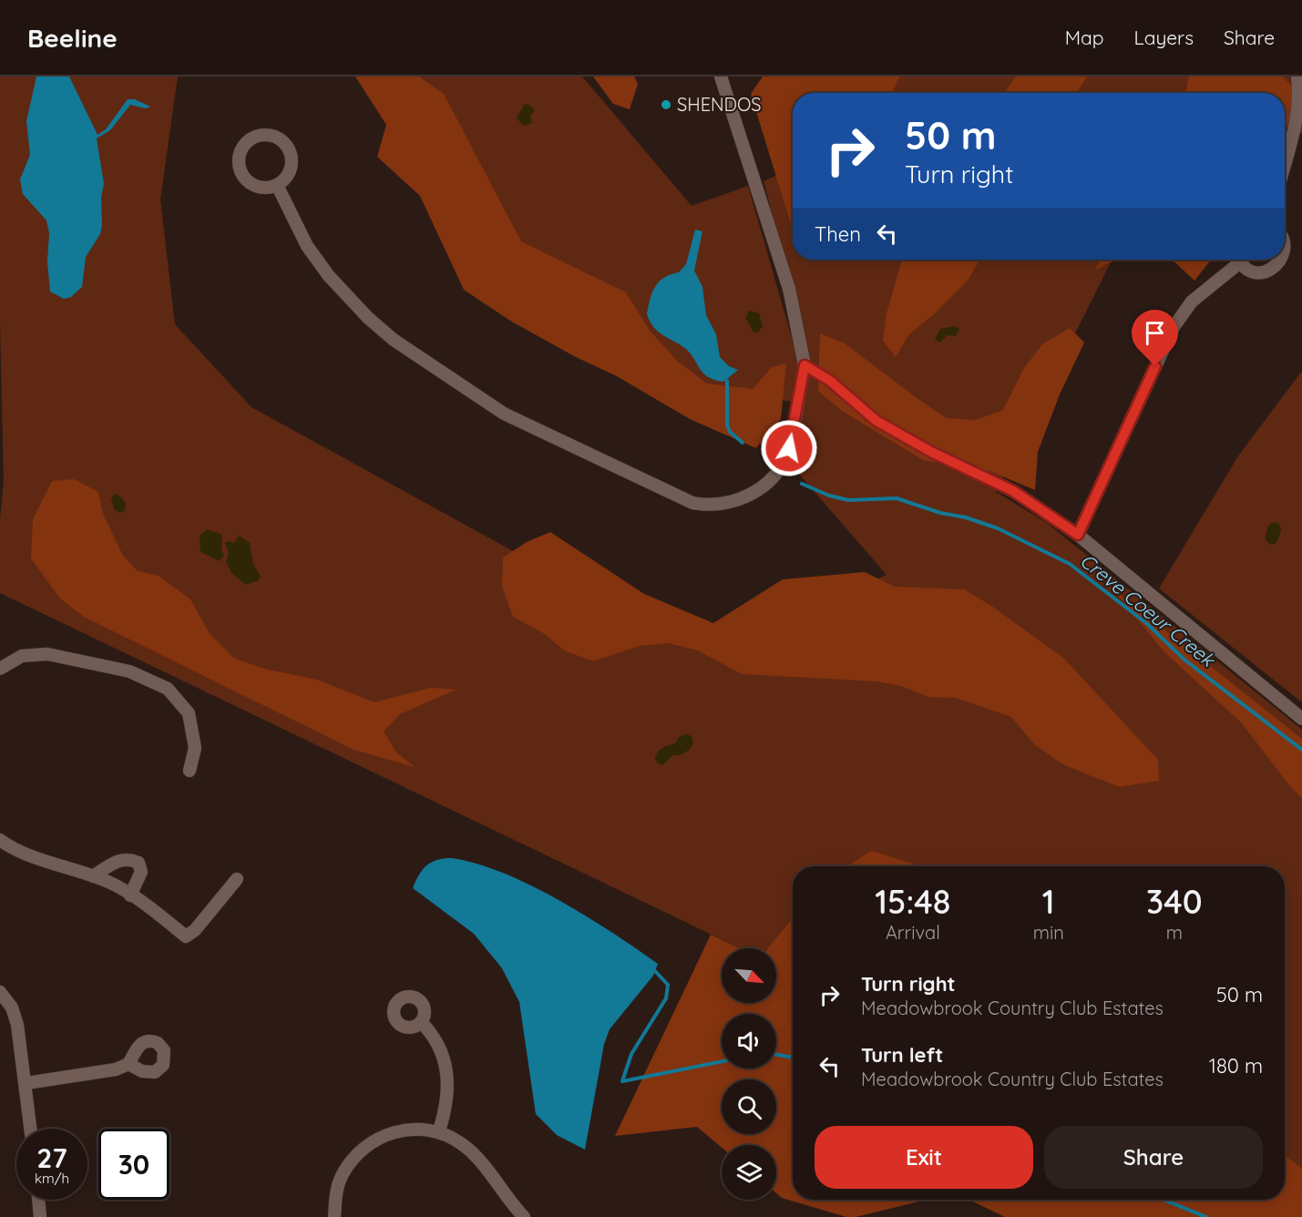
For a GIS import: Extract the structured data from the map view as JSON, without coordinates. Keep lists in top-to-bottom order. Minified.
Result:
{"water":["Creve Coeur Creek"],"places":["SHENDOS"],"north":"bottom right","page":{"header":"Beeline","nav":["Map","Layers","Share"],"turn":["50 m","Turn right"],"then":"Then","eta":["15:48","Arrival","1","min","340","m"],"list":[{"name":"Turn right","note":"Meadowbrook Country Club Estates","value":"50 m"},{"name":"Turn left","note":"Meadowbrook Country Club Estates","value":"180 m"}],"buttons":["Exit","Share"],"speed":"27 km/h","limit":"30"}}
